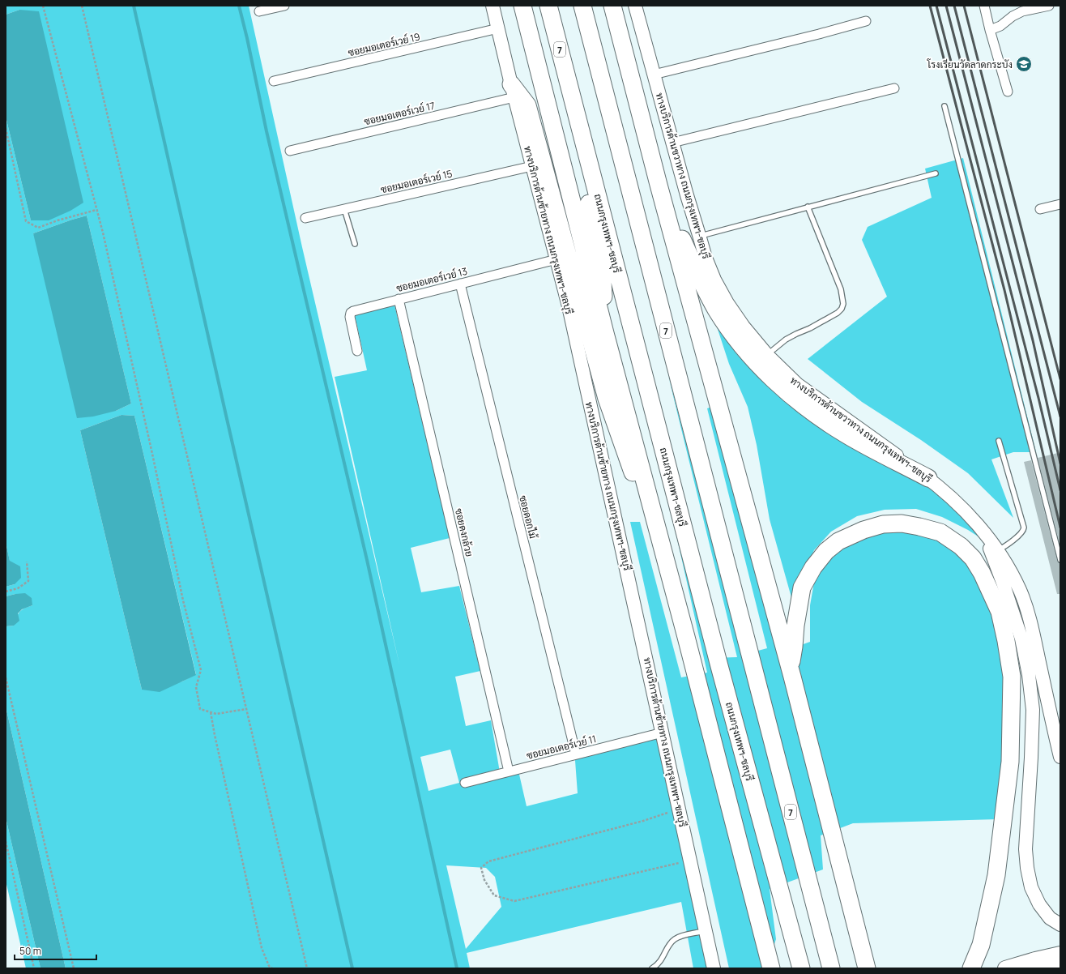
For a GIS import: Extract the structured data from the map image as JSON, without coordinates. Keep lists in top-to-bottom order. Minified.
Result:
{"streets":{"highway":["7","ถนนกรุงเทพฯ-ชลบุรี"],"main road":["ทางบริการด้านขวาทาง ถนนกรุงเทพฯ-ชลบุรี","ทางบริการด้านซ้ายทาง ถนนกรุงเทพฯ-ชลบุรี"],"street":["ซอยมอเตอร์เวย์ 19","ซอยมอเตอร์เวย์ 17","ซอยมอเตอร์เวย์ 15","ซอยมอเตอร์เวย์ 13","ซอยดอกไม้","ซอยดงกล้วย","ซอยมอเตอร์เวย์ 11"]},"crossings":[["ซอยมอเตอร์เวย์ 19","ทางบริการด้านซ้ายทาง ถนนกรุงเทพฯ-ชลบุรี"],["ซอยมอเตอร์เวย์ 17","ทางบริการด้านซ้ายทาง ถนนกรุงเทพฯ-ชลบุรี"],["ซอยมอเตอร์เวย์ 15","ทางบริการด้านซ้ายทาง ถนนกรุงเทพฯ-ชลบุรี"],["ทางบริการด้านซ้ายทาง ถนนกรุงเทพฯ-ชลบุรี","ซอยมอเตอร์เวย์ 13"],["ทางบริการด้านซ้ายทาง ถนนกรุงเทพฯ-ชลบุรี","ซอยมอเตอร์เวย์ 11"],["ซอยมอเตอร์เวย์ 13","ซอยดอกไม้"],["ซอยมอเตอร์เวย์ 13","ซอยดงกล้วย"],["ซอยดอกไม้","ซอยมอเตอร์เวย์ 11"],["ซอยดงกล้วย","ซอยมอเตอร์เวย์ 11"]],"places":{"school or university":["โรงเรียนวัดลาดกระบัง"]},"scale_bar":"50 m"}
